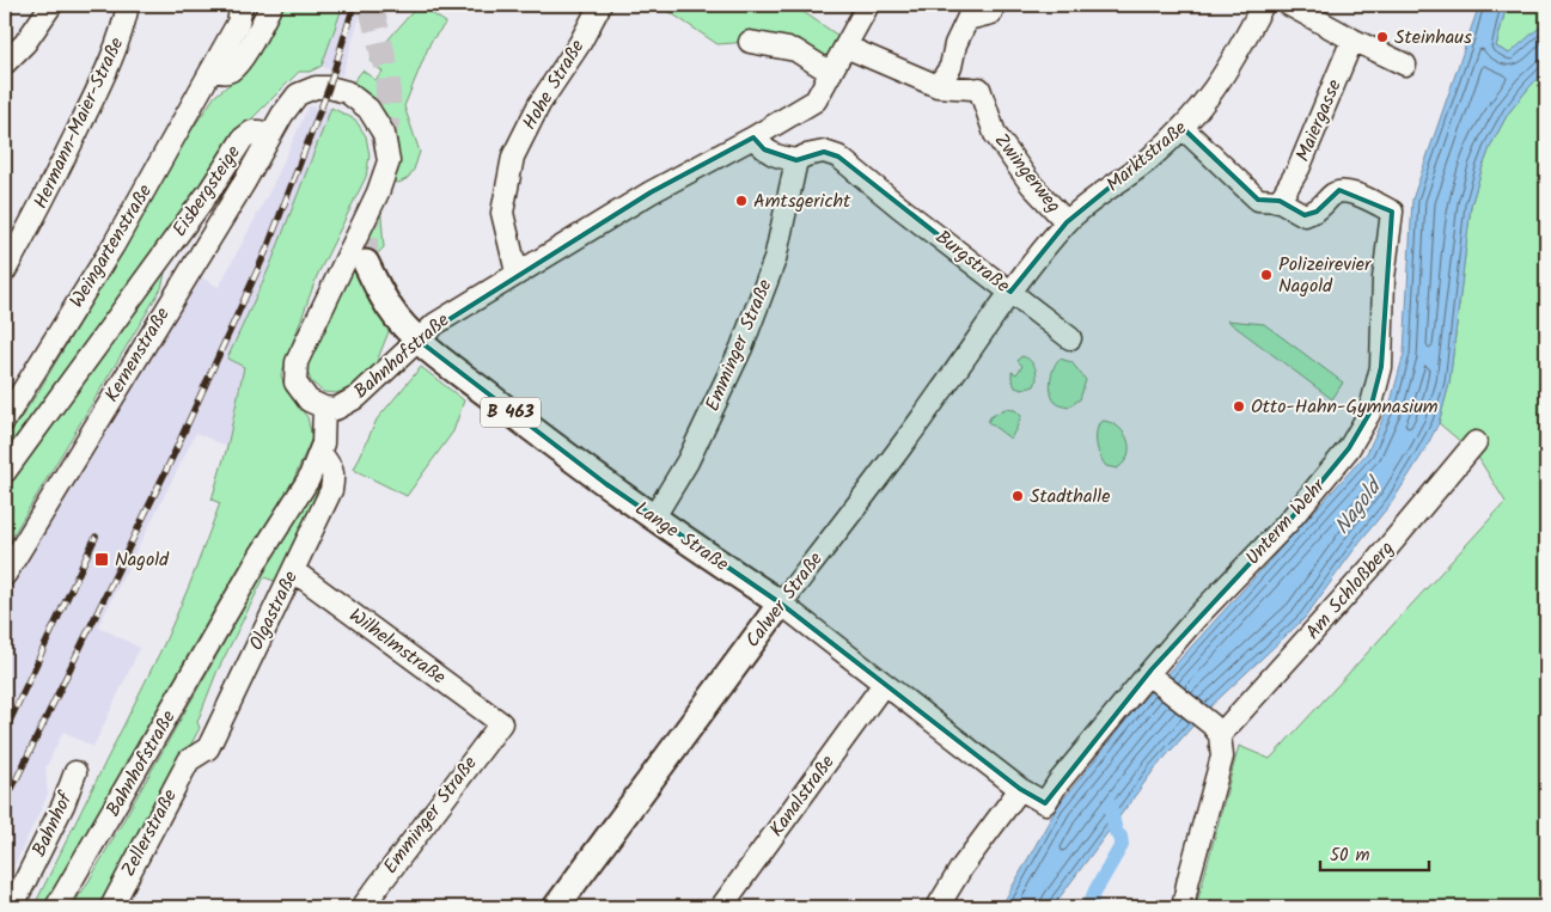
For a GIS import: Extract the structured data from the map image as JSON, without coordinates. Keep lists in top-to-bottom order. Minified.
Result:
{"streets":{"main road":["B 463","Lange Straße","Calwer Straße"],"street":["Hohe Straße","Maiergasse","Hermann-Maier-Straße","Marktstraße","Zwingerweg","Eisbergsteige","Weingartenstraße","Burgstraße","Emminger Straße","Kernenstraße","Bahnhofstraße","Unterm Wehr","Am Schloßberg","Olgastraße","Wilhelmstraße","Kanalstraße","Bahnhof","Zellerstraße"]},"crossings":[["Hohe Straße","Bahnhofstraße"],["Maiergasse","Unterm Wehr"],["Marktstraße","Zwingerweg"],["Marktstraße","Burgstraße"],["Marktstraße","Calwer Straße"],["Eisbergsteige","Kernenstraße"],["Burgstraße","Emminger Straße"],["Burgstraße","Calwer Straße"],["Emminger Straße","Lange Straße"],["Emminger Straße","Wilhelmstraße"],["Bahnhofstraße","Lange Straße"],["Bahnhofstraße","Olgastraße"],["Unterm Wehr","Lange Straße"],["Lange Straße","Calwer Straße"],["Lange Straße","Kanalstraße"],["Olgastraße","Wilhelmstraße"],["Olgastraße","Zellerstraße"]],"water":["Nagold"],"places":{"other":["Steinhaus","Amtsgericht","Polizeirevier Nagold","Otto-Hahn-Gymnasium","Stadthalle"],"transit":["Nagold"]},"scale_bar":"50 m"}
